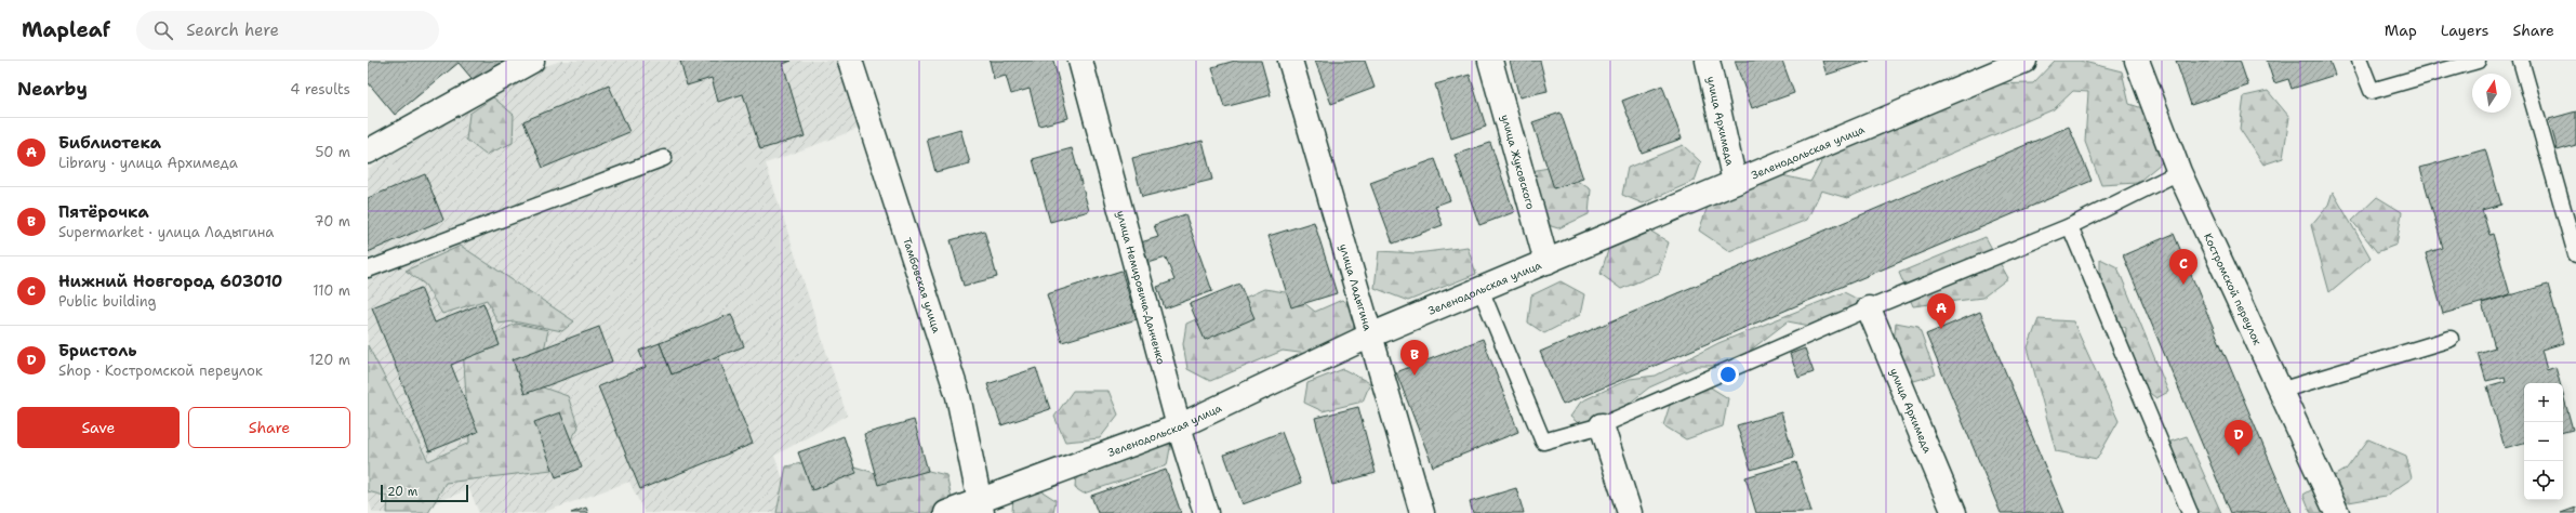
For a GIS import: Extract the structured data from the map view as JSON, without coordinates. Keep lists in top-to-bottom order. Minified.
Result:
{"streets":{"street":["улица Архимеда","Зеленодольская улица","улица Жуковского","Тамбовская улица","улица Немировича-Данченко","улица Ладыгина","Костромской переулок"]},"crossings":[["улица Архимеда","Зеленодольская улица"],["Зеленодольская улица","улица Жуковского"],["Зеленодольская улица","Тамбовская улица"],["Зеленодольская улица","улица Немировича-Данченко"],["Зеленодольская улица","улица Ладыгина"]],"scale_bar":"20 m","north":"top","page":{"header":"Mapleaf","search":"Search here","nav":["Map","Layers","Share"],"heading":["Nearby","4 results"],"list":[{"mark":"A","name":"Библиотека","note":"Library · улица Архимеда","value":"50 m"},{"mark":"B","name":"Пятёрочка","note":"Supermarket · улица Ладыгина","value":"70 m"},{"mark":"C","name":"Нижний Новгород 603010","note":"Public building","value":"110 m"},{"mark":"D","name":"Бристоль","note":"Shop · Костромской переулок","value":"120 m"}],"pins":["C","A","B","D"],"map_buttons":["+","−"],"buttons":["Save","Share"],"scale":"20 m"}}
